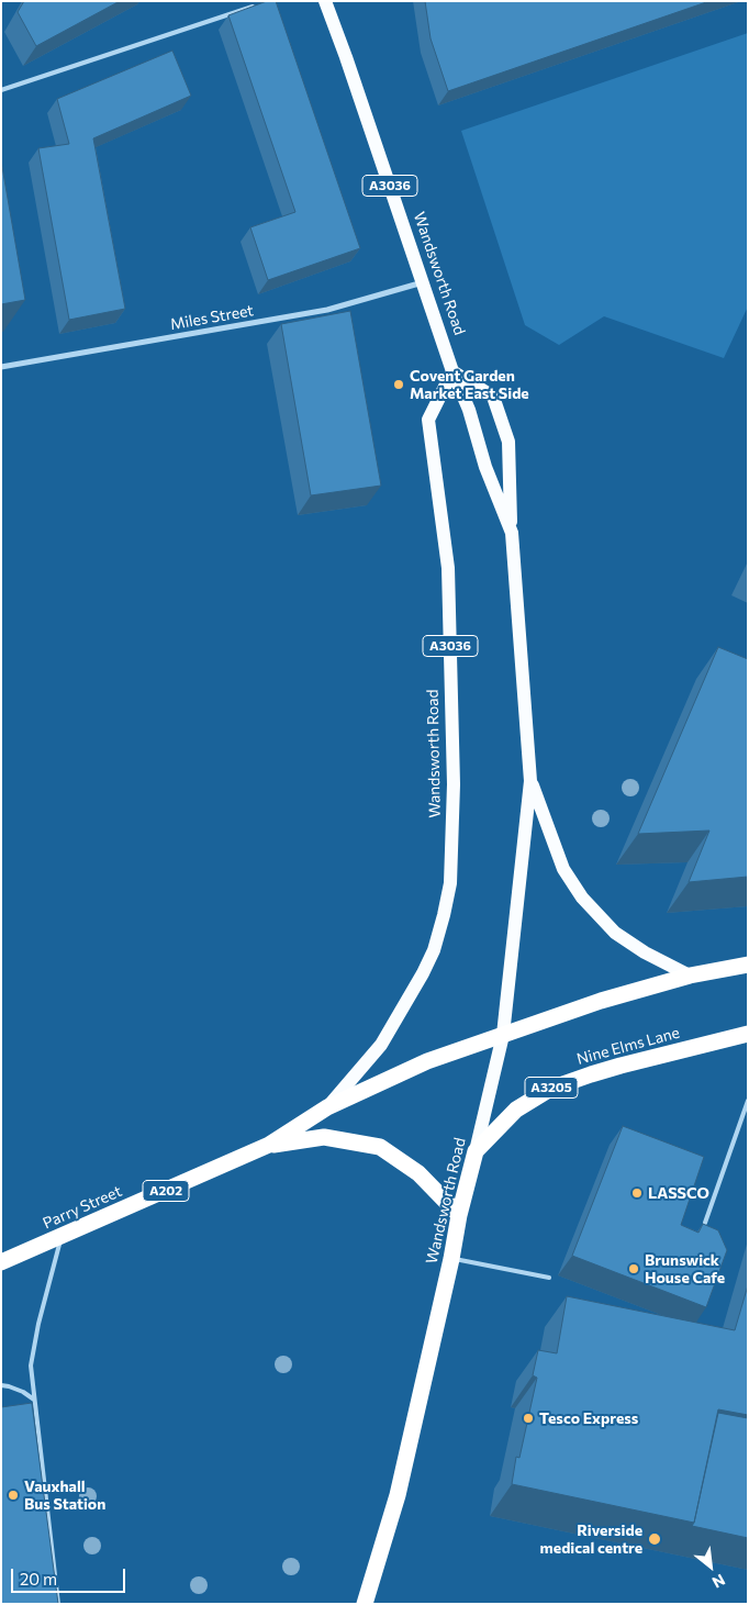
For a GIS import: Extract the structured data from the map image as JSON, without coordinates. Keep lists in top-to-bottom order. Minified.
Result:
{"streets":{"highway":["Wandsworth Road","Nine Elms Lane","A3205","A202","Parry Street"],"main road":["A3036"],"street":["Miles Street"]},"crossings":[["Wandsworth Road","Miles Street"],["Wandsworth Road","Nine Elms Lane"],["Wandsworth Road","Parry Street"]],"places":["Covent Garden Market East Side","LASSCO","Brunswick House Cafe","Tesco Express","Vauxhall Bus Station","Riverside medical centre"],"scale_bar":"20 m","north":"bottom right"}
